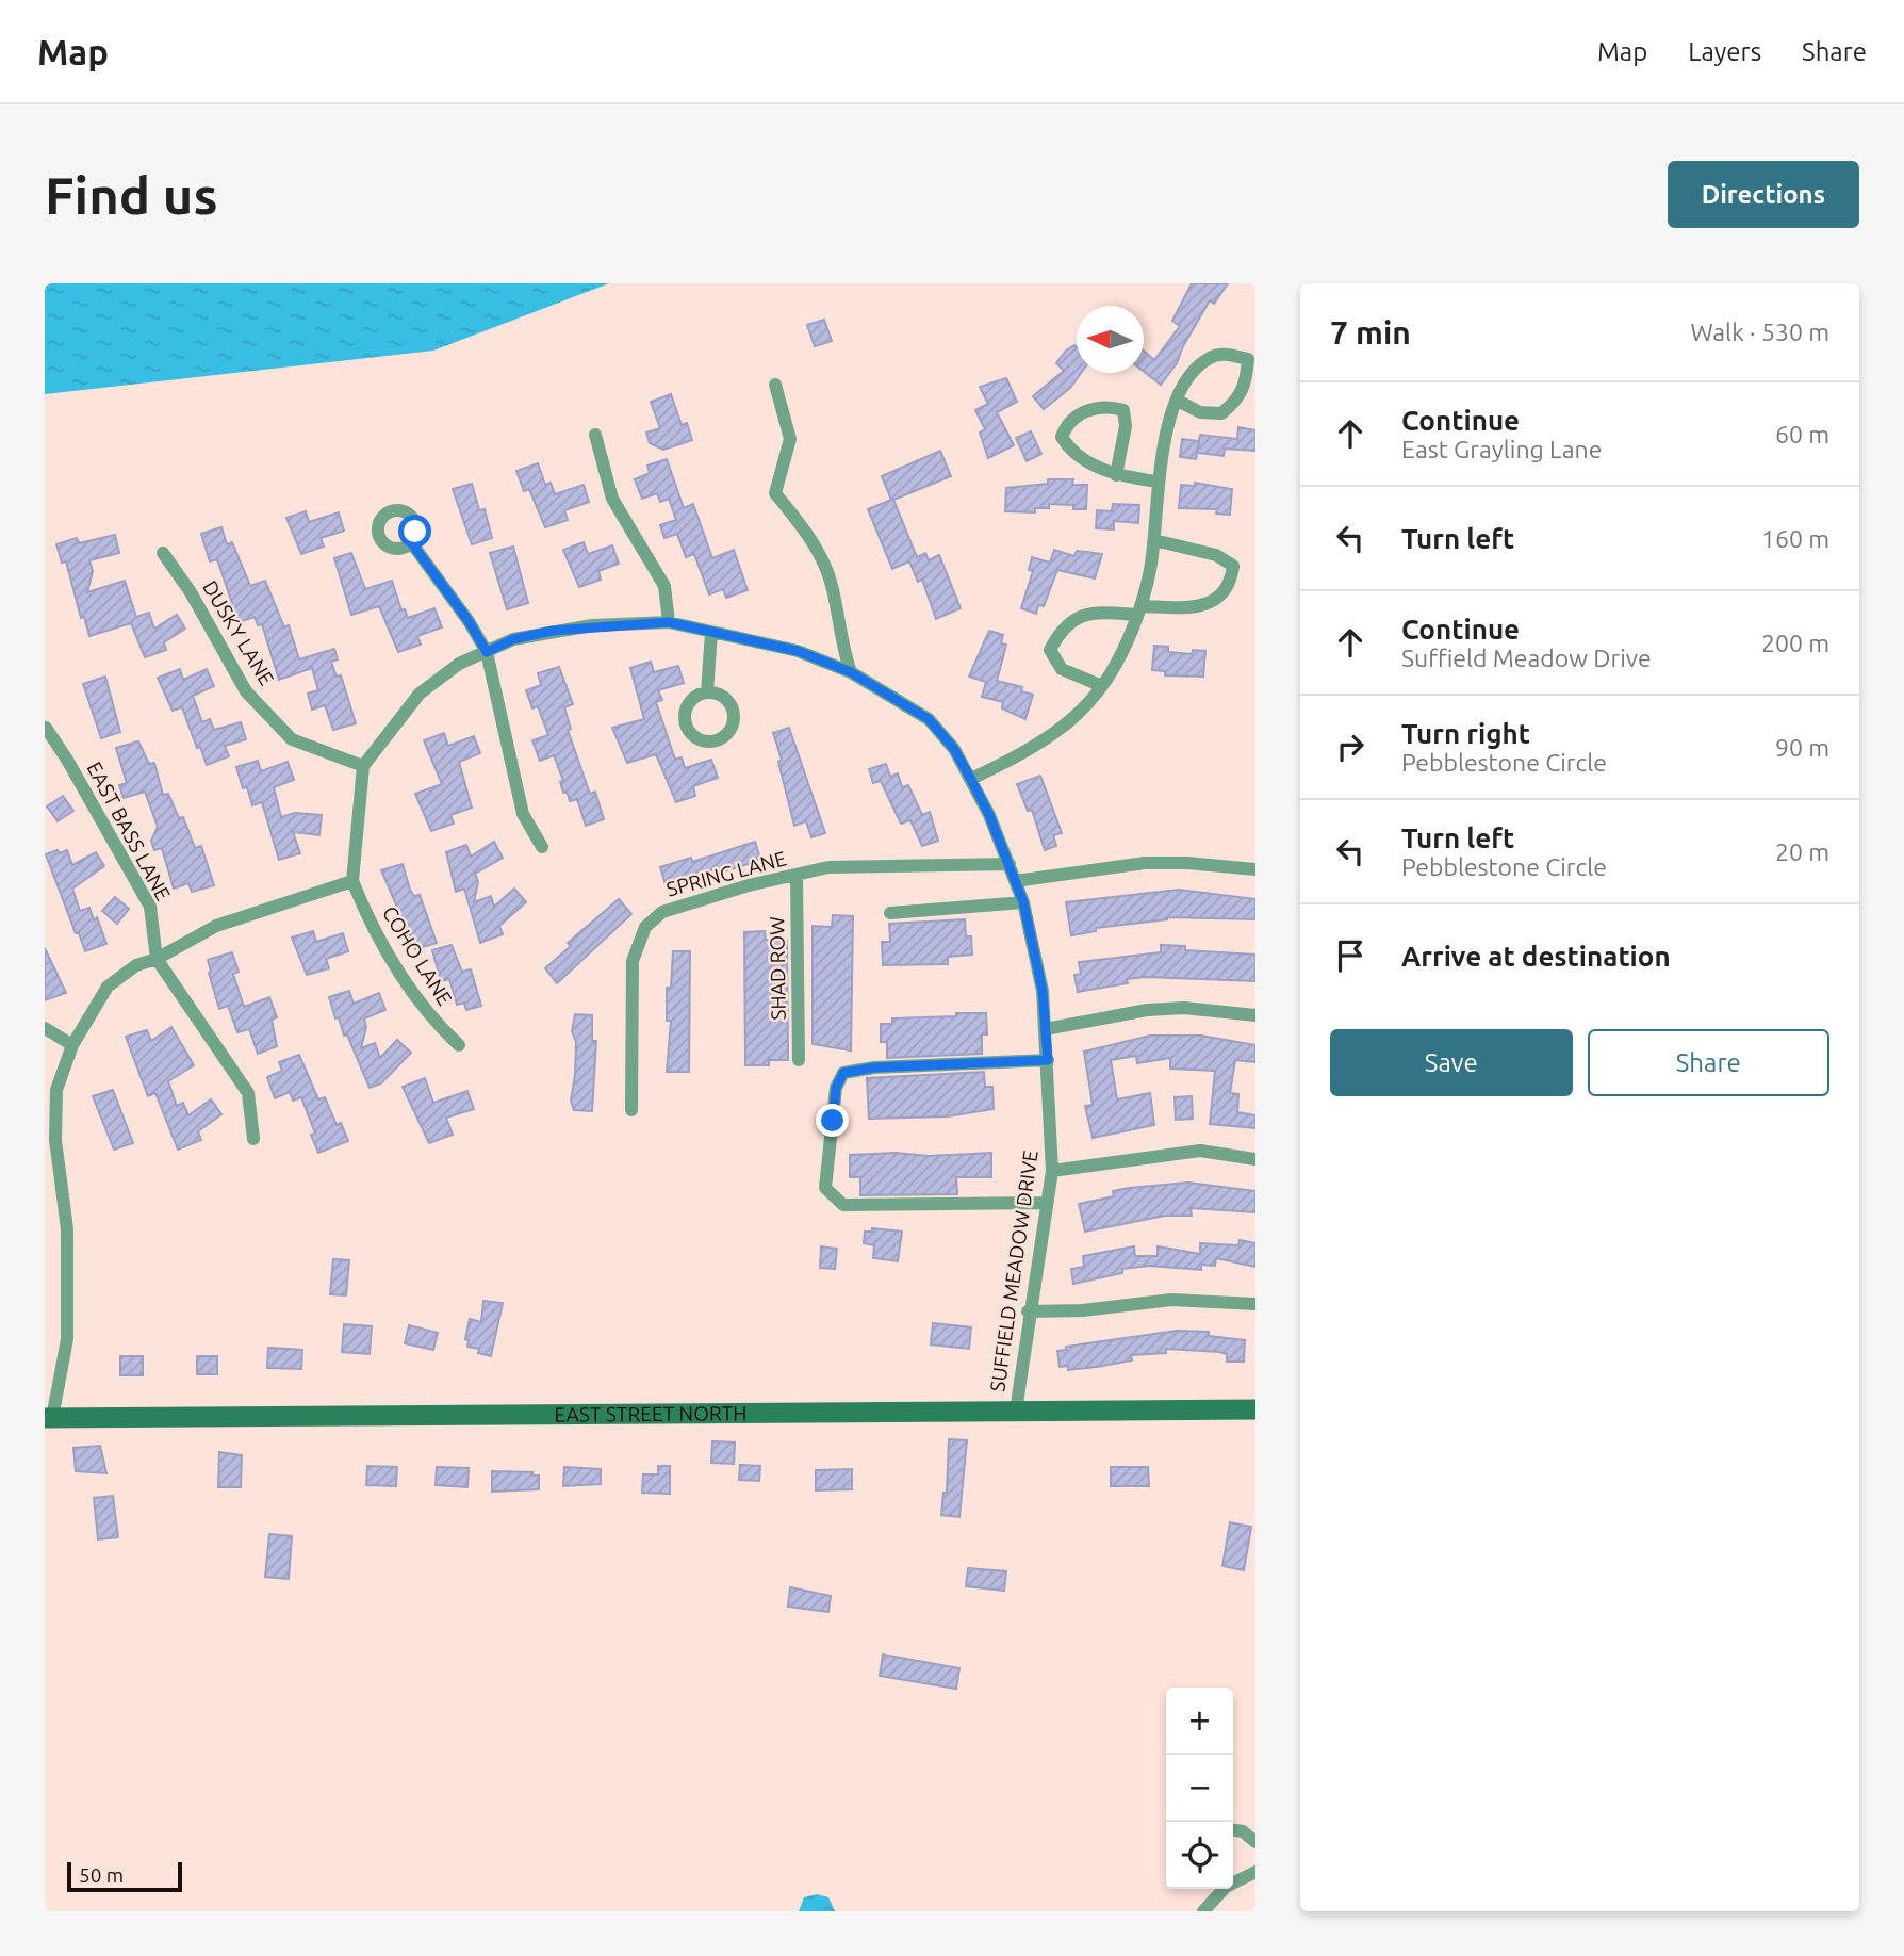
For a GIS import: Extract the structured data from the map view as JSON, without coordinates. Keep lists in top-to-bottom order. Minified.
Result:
{"streets":{"main road":["EAST STREET NORTH"],"street":["DUSKY LANE","EAST BASS LANE","SPRING LANE","COHO LANE","SHAD ROW","SUFFIELD MEADOW DRIVE"]},"crossings":[["DUSKY LANE","SUFFIELD MEADOW DRIVE"],["SPRING LANE","SHAD ROW"],["SPRING LANE","SUFFIELD MEADOW DRIVE"],["SUFFIELD MEADOW DRIVE","EAST STREET NORTH"]],"scale_bar":"50 m","north":"left","page":{"header":"Map","nav":["Map","Layers","Share"],"buttons":["Directions",["Save","Share"]],"title":"Find us","heading":["7 min","Walk · 530 m"],"list":[["Continue","East Grayling Lane","60 m"],["Turn left","160 m"],["Continue","Suffield Meadow Drive","200 m"],["Turn right","Pebblestone Circle","90 m"],["Turn left","Pebblestone Circle","20 m"],"Arrive at destination"],"map_buttons":["+","−"],"scale":"50 m"}}
